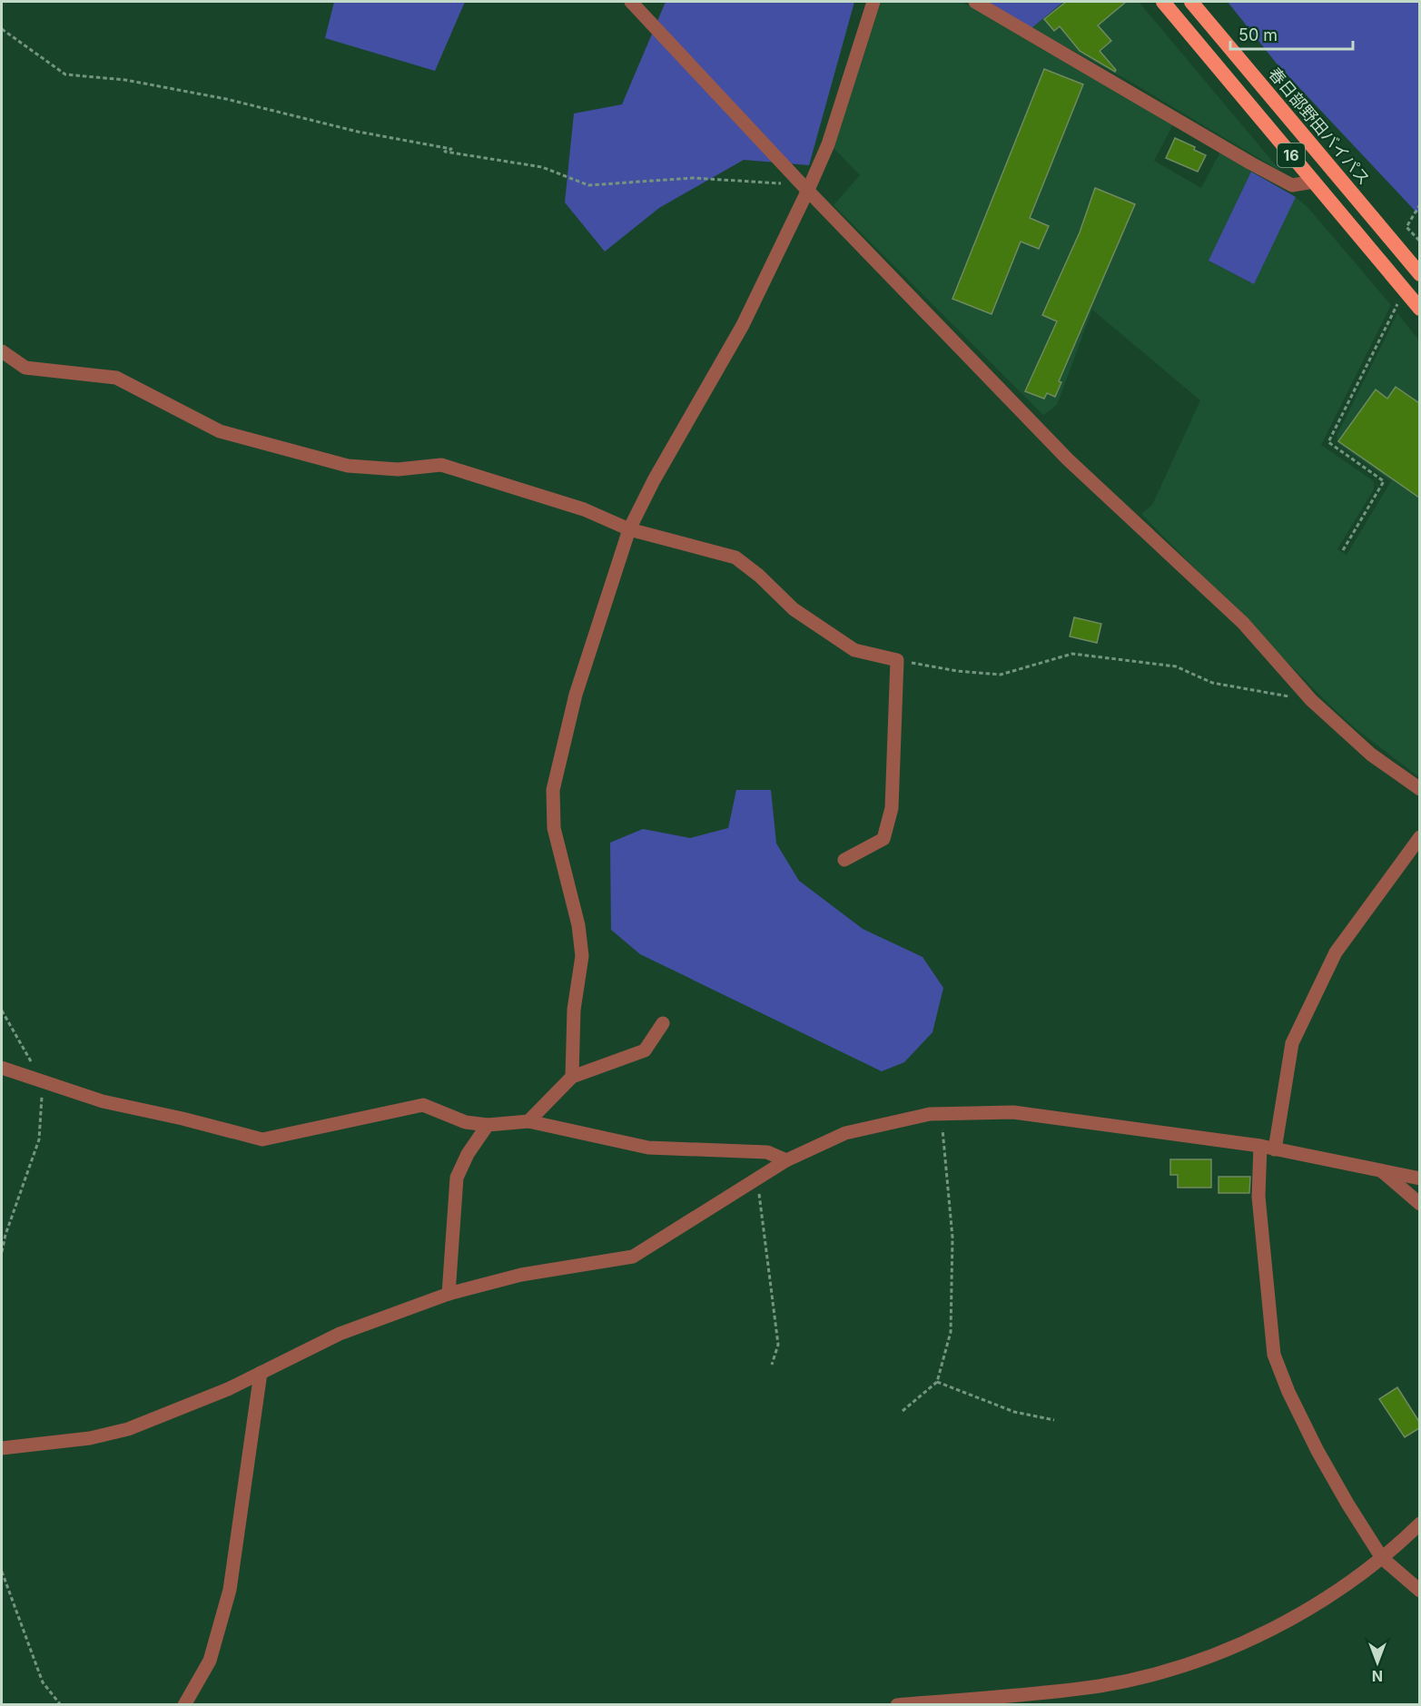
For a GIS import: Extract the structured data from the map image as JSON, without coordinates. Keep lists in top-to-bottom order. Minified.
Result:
{"streets":{"highway":["春日部野田バイパス","16"]},"scale_bar":"50 m","north":"bottom"}
